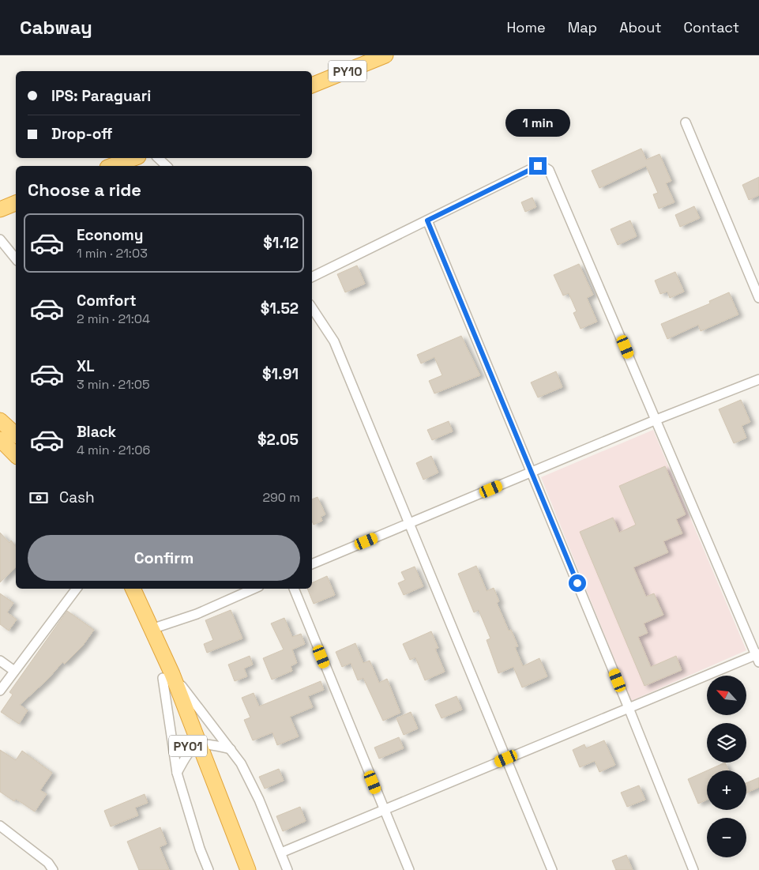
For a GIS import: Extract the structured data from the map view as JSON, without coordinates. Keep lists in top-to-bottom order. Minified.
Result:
{"streets":{"highway":["PY10","PY01"]},"north":"top left","page":{"header":"Cabway","nav":["Home","Map","About","Contact"],"banner":["IPS: Paraguari","Drop-off"],"bubble":"1 min","heading":"Choose a ride","list":[{"name":"Economy","note":"1 min · 21:03","value":"$1.12"},{"name":"Comfort","note":"2 min · 21:04","value":"$1.52"},{"name":"XL","note":"3 min · 21:05","value":"$1.91"},{"name":"Black","note":"4 min · 21:06","value":"$2.05"}],"pay":["Cash","290 m"],"buttons":"Confirm","map_buttons":["+","−"]}}
